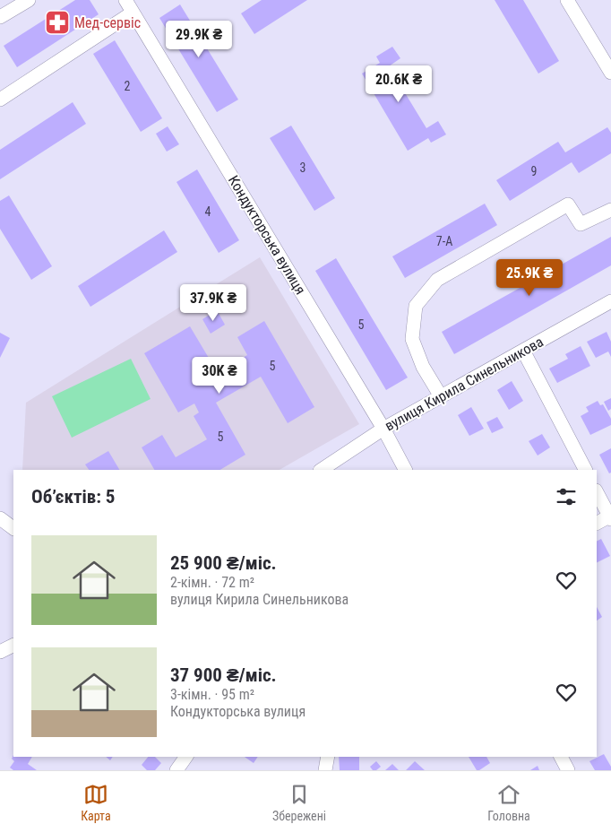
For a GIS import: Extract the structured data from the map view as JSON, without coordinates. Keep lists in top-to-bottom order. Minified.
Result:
{"streets":{"street":["Кондукторська вулиця","вулиця Кирила Синельникова"]},"crossings":[["Кондукторська вулиця","вулиця Кирила Синельникова"]],"places":{"pharmacy":["Мед-сервіс"]},"house_numbers":["2","3","9","4","7-А","5","5","5"],"page":{"price":["29.9K ₴","20.6K ₴","25.9K ₴","37.9K ₴","30K ₴"],"heading":"Об’єктів: 5","list":[{"name":"25 900 ₴/міс.","note":"2-кімн. · 72 m² · вулиця Кирила Синельникова"},{"name":"37 900 ₴/міс.","note":"3-кімн. · 95 m² · Кондукторська вулиця"}],"tabs":["Карта","Збережені","Головна"]}}
